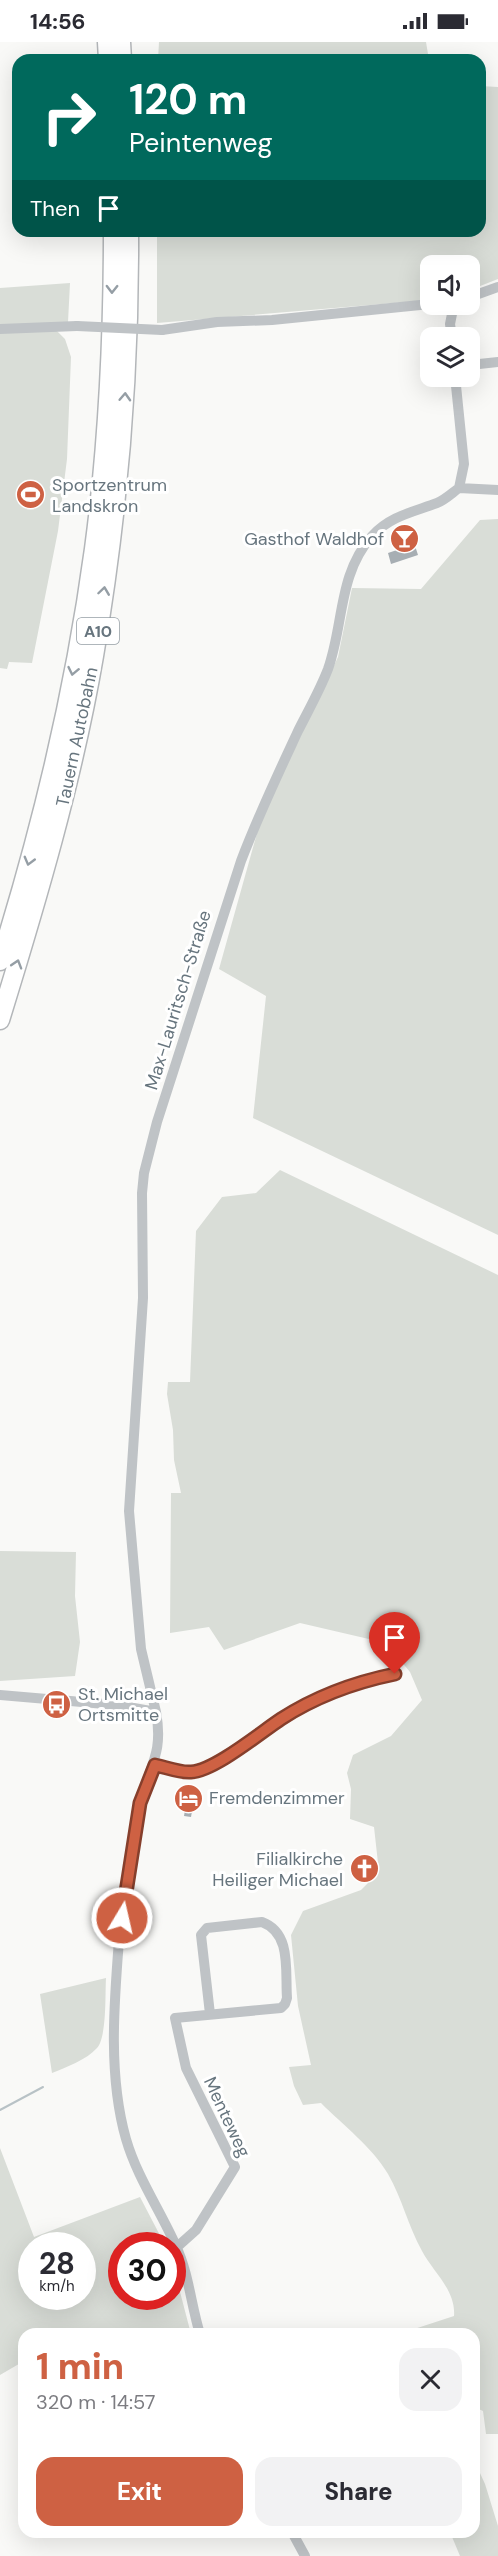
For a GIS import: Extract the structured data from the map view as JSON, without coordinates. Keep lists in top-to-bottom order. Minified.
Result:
{"streets":{"highway":["A10","Tauern Autobahn"],"street":["Max-Lauritsch-Straße","Menteweg"]},"places":{"sports":["Sportzentrum Landskron"],"bar":["Gasthof Waldhof"],"bus stop":["St. Michael Ortsmitte"],"hotel":["Fremdenzimmer"],"church":["Filialkirche Heiliger Michael"]},"page":{"status":"14:56","turn":["120 m","Peintenweg"],"then":"Then","speed":"28 km/h","limit":"30","heading":["1 min","320 m · 14:57"],"buttons":["Exit","Share"]}}
